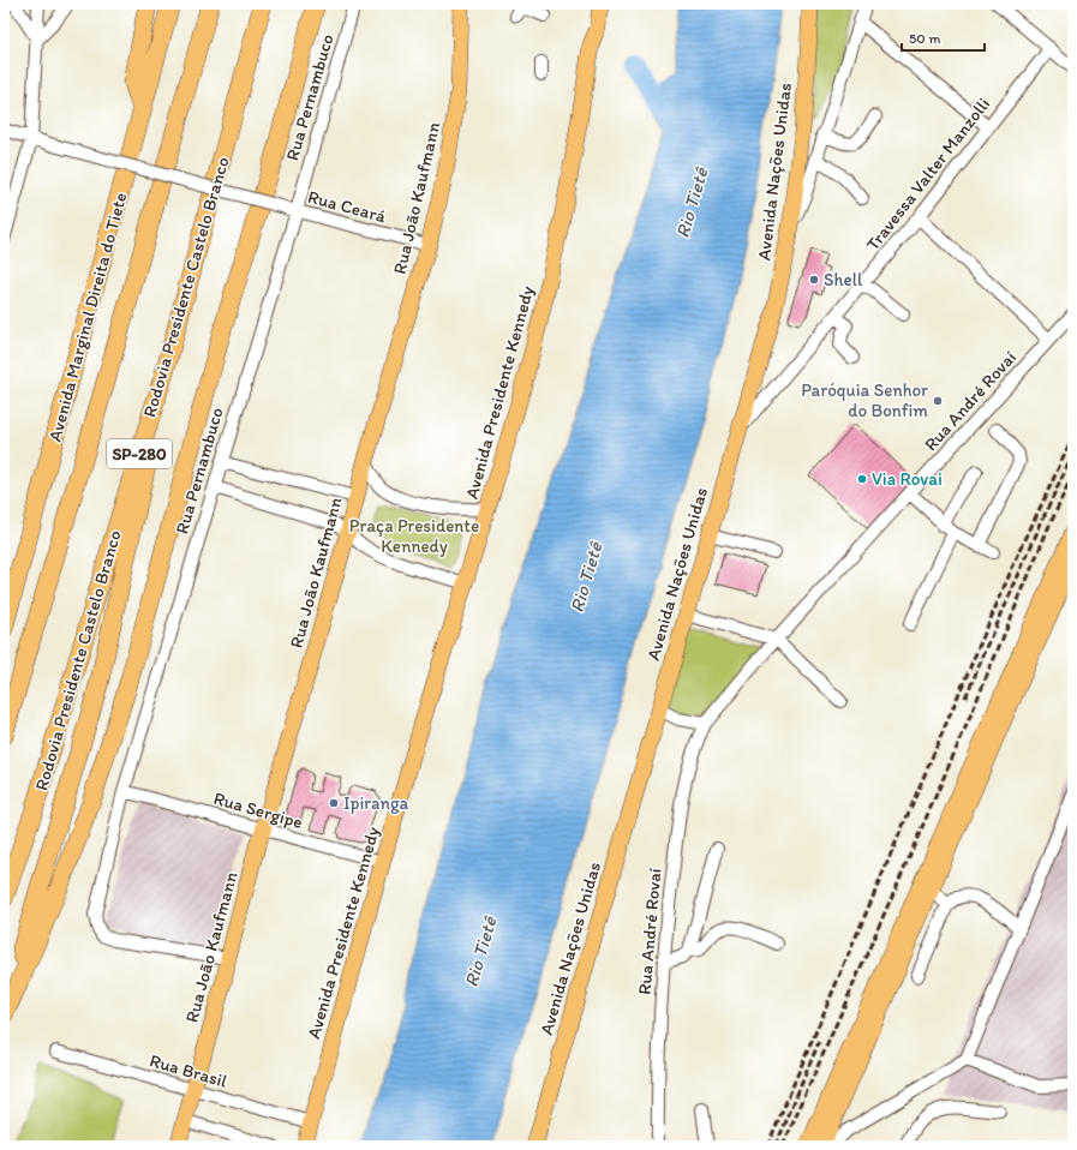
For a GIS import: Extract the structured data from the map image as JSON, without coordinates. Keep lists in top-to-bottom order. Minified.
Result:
{"streets":{"highway":["Rodovia Presidente Castelo Branco","Avenida Marginal Direita do Tiete","SP-280"],"main road":["Avenida Nações Unidas","Rua João Kaufmann","Avenida Presidente Kennedy"],"street":["Rua Pernambuco","Travessa Valter Manzolli","Rua Ceará","Rua André Rovaí","Rua Sergipe","Rua Brasil"]},"crossings":[["Rua Pernambuco","Rua João Kaufmann"],["Rua Pernambuco","Rua Ceará"],["Rua Pernambuco","Rua Sergipe"],["Avenida Nações Unidas","Travessa Valter Manzolli"],["Rua João Kaufmann","Rua Ceará"],["Rua João Kaufmann","Rua Sergipe"],["Rua João Kaufmann","Rua Brasil"],["Avenida Presidente Kennedy","Rua Sergipe"],["Avenida Presidente Kennedy","Rua Brasil"]],"water":["Rio Tietê"],"parks":["Praça Presidente Kennedy"],"places":["Shell","Paróquia Senhor do Bonfim","Via Rovai","Ipiranga"],"scale_bar":"50 m"}
